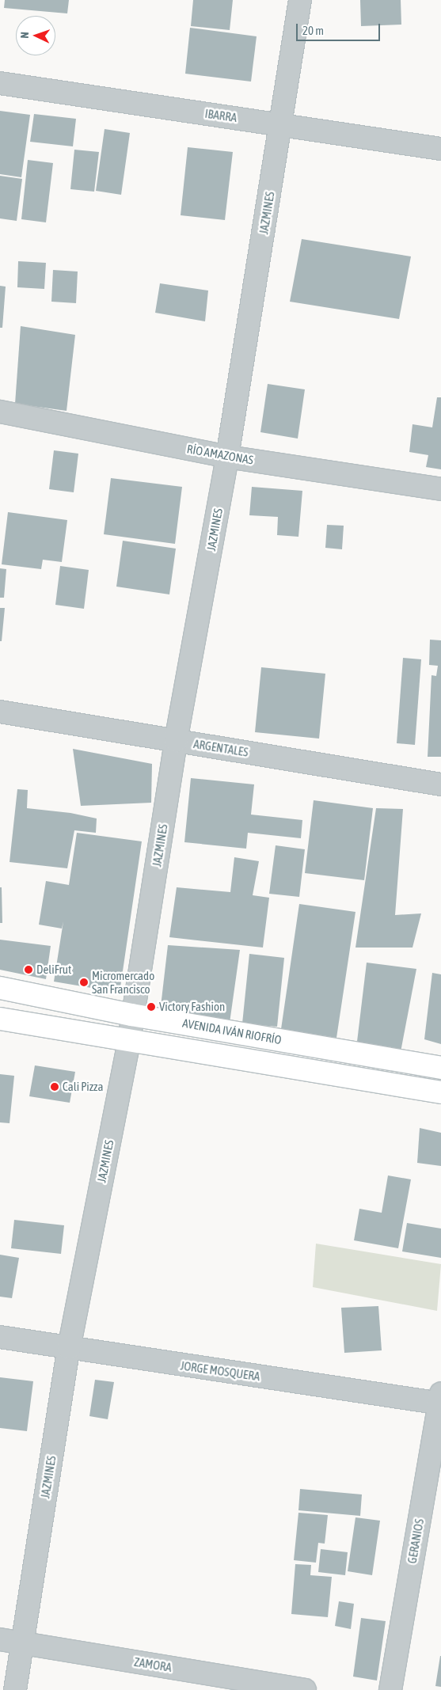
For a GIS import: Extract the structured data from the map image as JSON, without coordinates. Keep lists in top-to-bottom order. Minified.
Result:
{"streets":{"main road":["AVENIDA IVÁN RIOFRÍO"],"street":["IBARRA","JAZMINES","RÍO AMAZONAS","ARGENTALES","JORGE MOSQUERA","GERANIOS","ZAMORA"]},"crossings":[["IBARRA","JAZMINES"],["JAZMINES","RÍO AMAZONAS"],["JAZMINES","ARGENTALES"],["JAZMINES","AVENIDA IVÁN RIOFRÍO"],["JAZMINES","JORGE MOSQUERA"],["JAZMINES","ZAMORA"],["JORGE MOSQUERA","GERANIOS"]],"places":["DeliFrut","Micromercado San Francisco","Victory Fashion","Cali Pizza"],"scale_bar":"20 m","north":"left"}
